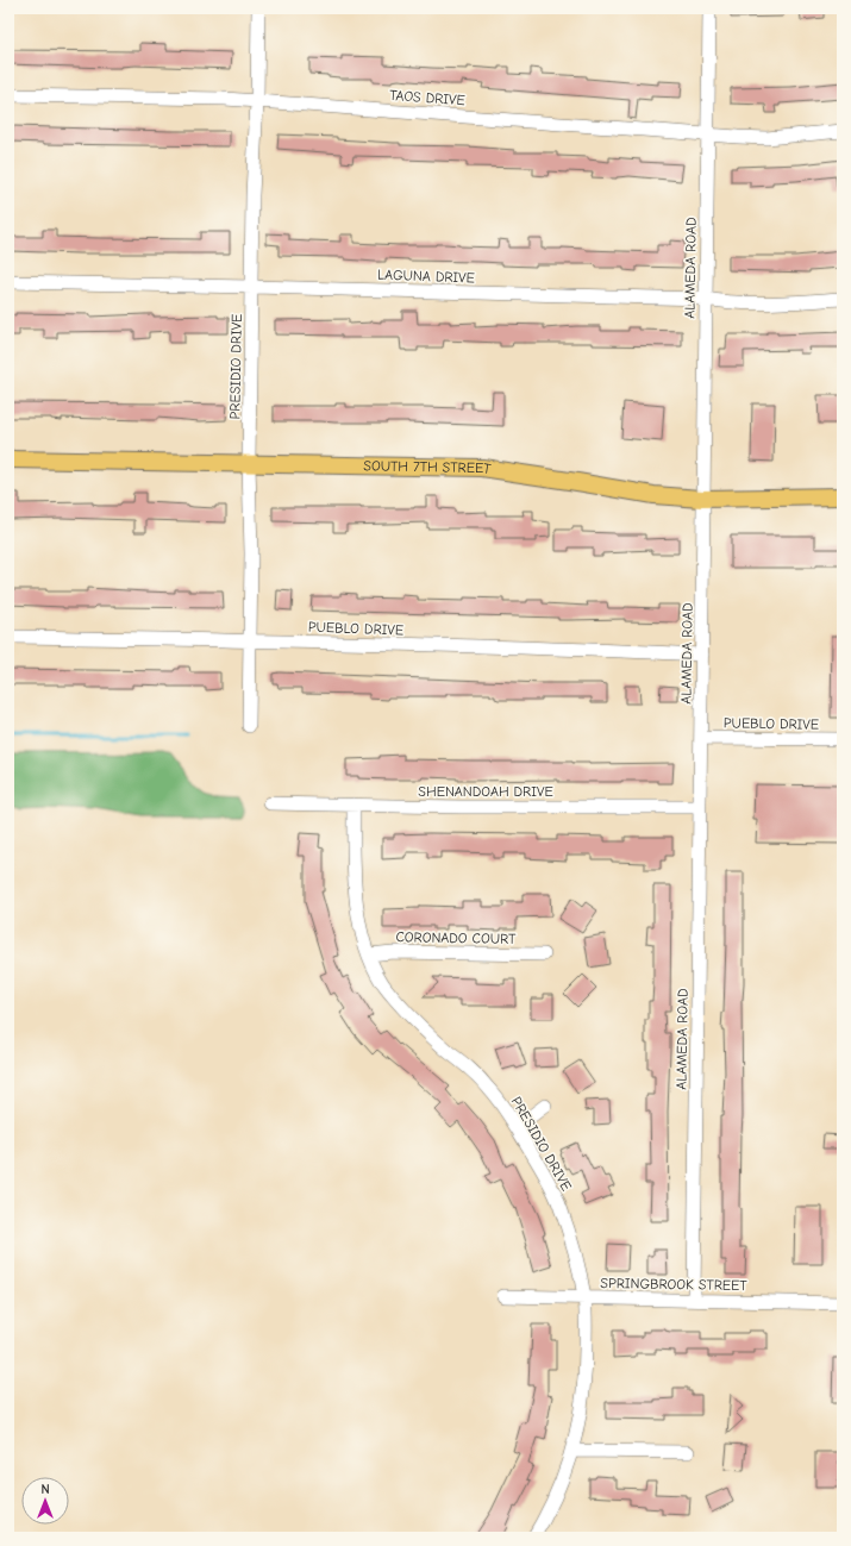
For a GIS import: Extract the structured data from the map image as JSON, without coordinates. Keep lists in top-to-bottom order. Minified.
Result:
{"streets":{"main road":["SOUTH 7TH STREET"],"street":["TAOS DRIVE","ALAMEDA ROAD","LAGUNA DRIVE","PRESIDIO DRIVE","PUEBLO DRIVE","SHENANDOAH DRIVE","CORONADO COURT","SPRINGBROOK STREET"]},"crossings":[["TAOS DRIVE","ALAMEDA ROAD"],["TAOS DRIVE","PRESIDIO DRIVE"],["ALAMEDA ROAD","LAGUNA DRIVE"],["ALAMEDA ROAD","SOUTH 7TH STREET"],["ALAMEDA ROAD","PUEBLO DRIVE"],["ALAMEDA ROAD","SHENANDOAH DRIVE"],["ALAMEDA ROAD","SPRINGBROOK STREET"],["LAGUNA DRIVE","PRESIDIO DRIVE"],["PRESIDIO DRIVE","SOUTH 7TH STREET"],["PRESIDIO DRIVE","PUEBLO DRIVE"],["PRESIDIO DRIVE","SHENANDOAH DRIVE"],["PRESIDIO DRIVE","CORONADO COURT"],["PRESIDIO DRIVE","SPRINGBROOK STREET"]],"north":"top"}
